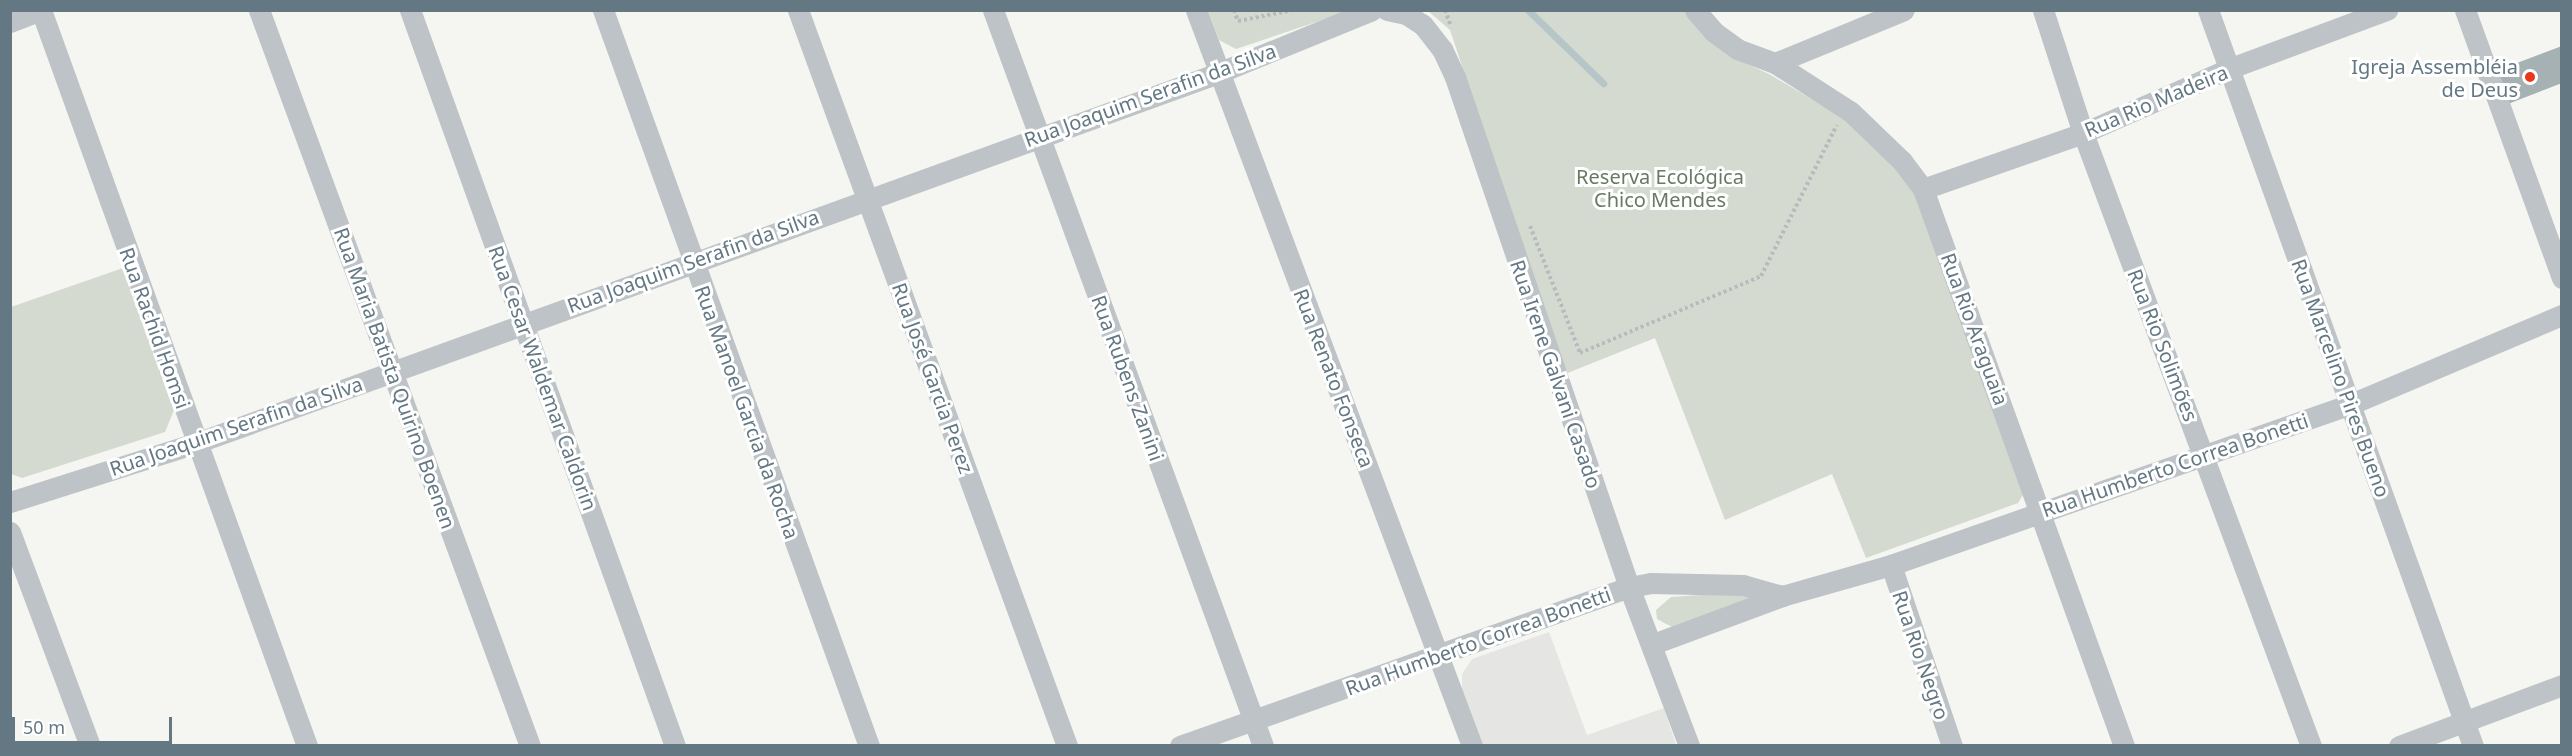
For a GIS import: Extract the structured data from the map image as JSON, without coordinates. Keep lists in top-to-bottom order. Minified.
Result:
{"streets":{"street":["Rua Joaquim Serafin da Silva","Rua Rio Madeira","Rua Rachid Homsi","Rua Rio Araguaia","Rua Rio Solimões","Rua Irene Galvani Casado","Rua Maria Batista Quirino Boenen","Rua Cesar Waldemar Caldorin","Rua José Garcia Perez","Rua Rubens Zanini","Rua Renato Fonseca","Rua Marcelino Pires Bueno","Rua Manoel Garcia da Rocha","Rua Humberto Correa Bonetti","Rua Rio Negro"]},"crossings":[["Rua Joaquim Serafin da Silva","Rua Rachid Homsi"],["Rua Joaquim Serafin da Silva","Rua Maria Batista Quirino Boenen"],["Rua Joaquim Serafin da Silva","Rua Cesar Waldemar Caldorin"],["Rua Joaquim Serafin da Silva","Rua José Garcia Perez"],["Rua Joaquim Serafin da Silva","Rua Rubens Zanini"],["Rua Joaquim Serafin da Silva","Rua Renato Fonseca"],["Rua Joaquim Serafin da Silva","Rua Manoel Garcia da Rocha"],["Rua Rio Madeira","Rua Rio Araguaia"],["Rua Rio Madeira","Rua Rio Solimões"],["Rua Rio Madeira","Rua Marcelino Pires Bueno"],["Rua Rio Araguaia","Rua Humberto Correa Bonetti"],["Rua Rio Solimões","Rua Humberto Correa Bonetti"],["Rua Irene Galvani Casado","Rua Humberto Correa Bonetti"],["Rua Rubens Zanini","Rua Humberto Correa Bonetti"],["Rua Renato Fonseca","Rua Humberto Correa Bonetti"],["Rua Marcelino Pires Bueno","Rua Humberto Correa Bonetti"],["Rua Humberto Correa Bonetti","Rua Rio Negro"]],"parks":["Reserva Ecológica Chico Mendes"],"places":["Igreja Assembléia de Deus"],"scale_bar":"50 m"}
